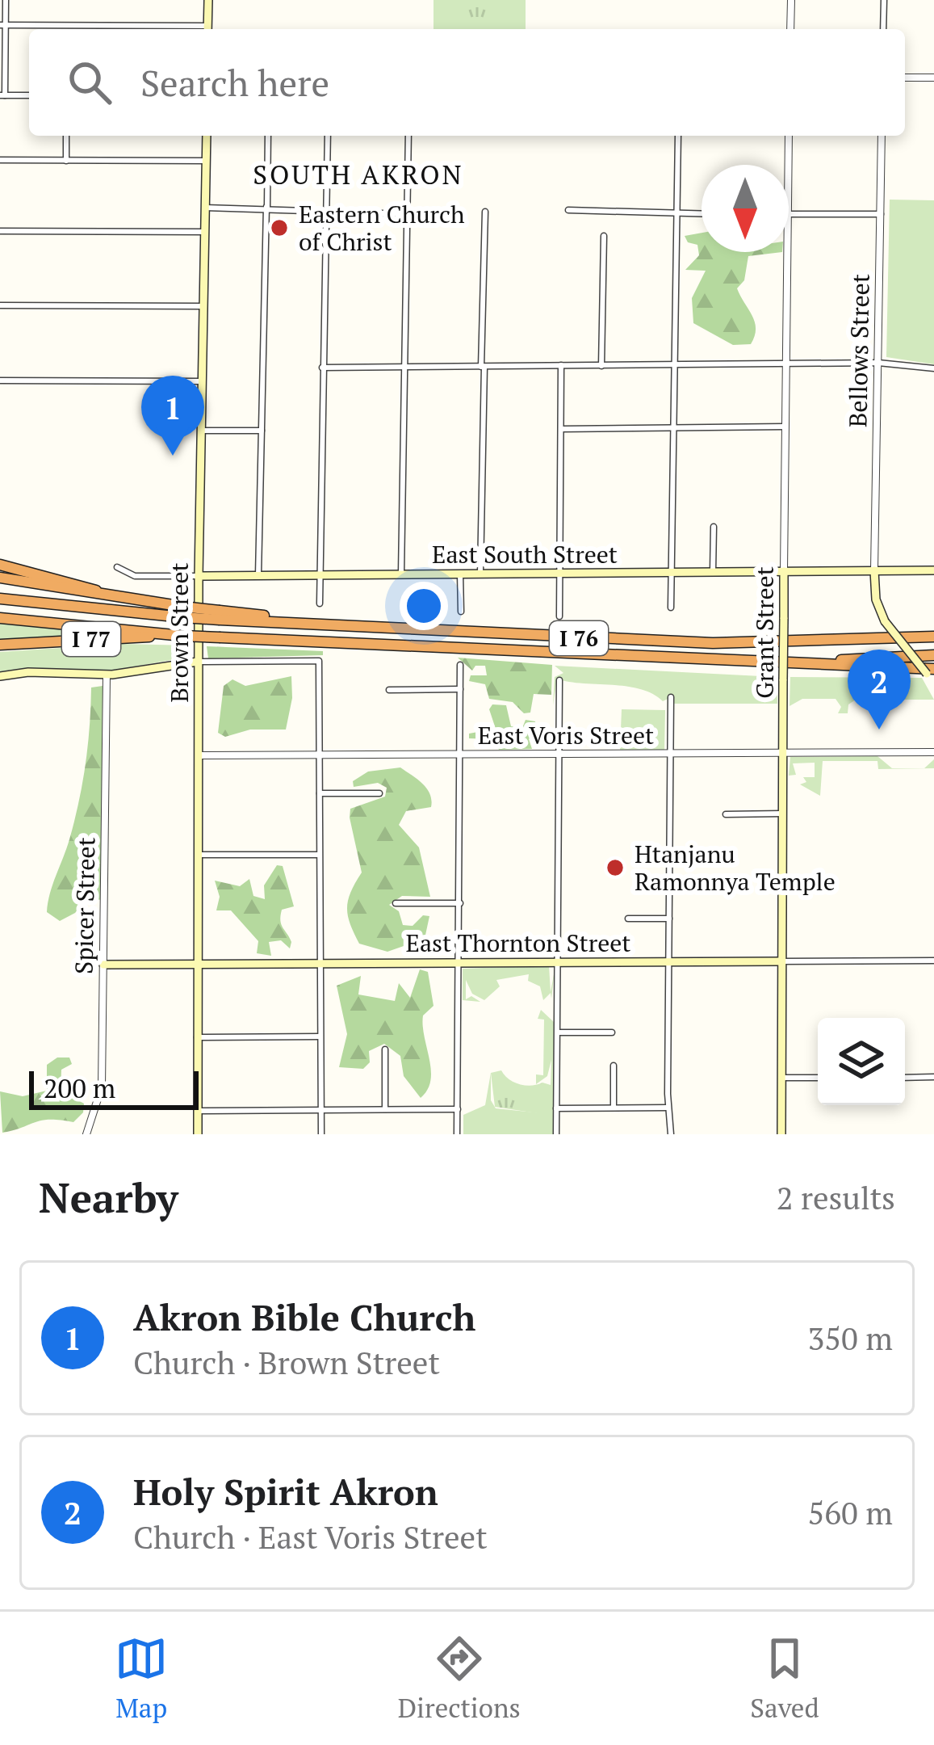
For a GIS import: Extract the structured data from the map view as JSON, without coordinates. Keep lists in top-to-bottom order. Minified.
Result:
{"streets":{"highway":["I 76","I 77"],"main road":["East South Street","Brown Street","Grant Street","East Thornton Street"],"street":["Bellows Street","East Voris Street","Spicer Street"]},"crossings":[["Bellows Street","East South Street"],["East South Street","Brown Street"],["East South Street","Grant Street"],["Brown Street","East Voris Street"],["Brown Street","East Thornton Street"],["Grant Street","East Voris Street"],["Grant Street","East Thornton Street"],["I 76","I 77"],["Spicer Street","East Thornton Street"]],"districts":["SOUTH AKRON"],"places":["Eastern Church of Christ","Htanjanu Ramonnya Temple"],"scale_bar":"200 m","north":"bottom","page":{"search":"Search here","pins":["1","2"],"scale":"200 m","heading":["Nearby","2 results"],"list":[{"mark":"1","name":"Akron Bible Church","note":"Church · Brown Street","value":"350 m"},{"mark":"2","name":"Holy Spirit Akron","note":"Church · East Voris Street","value":"560 m"}],"nav":["Map","Directions","Saved"]}}
